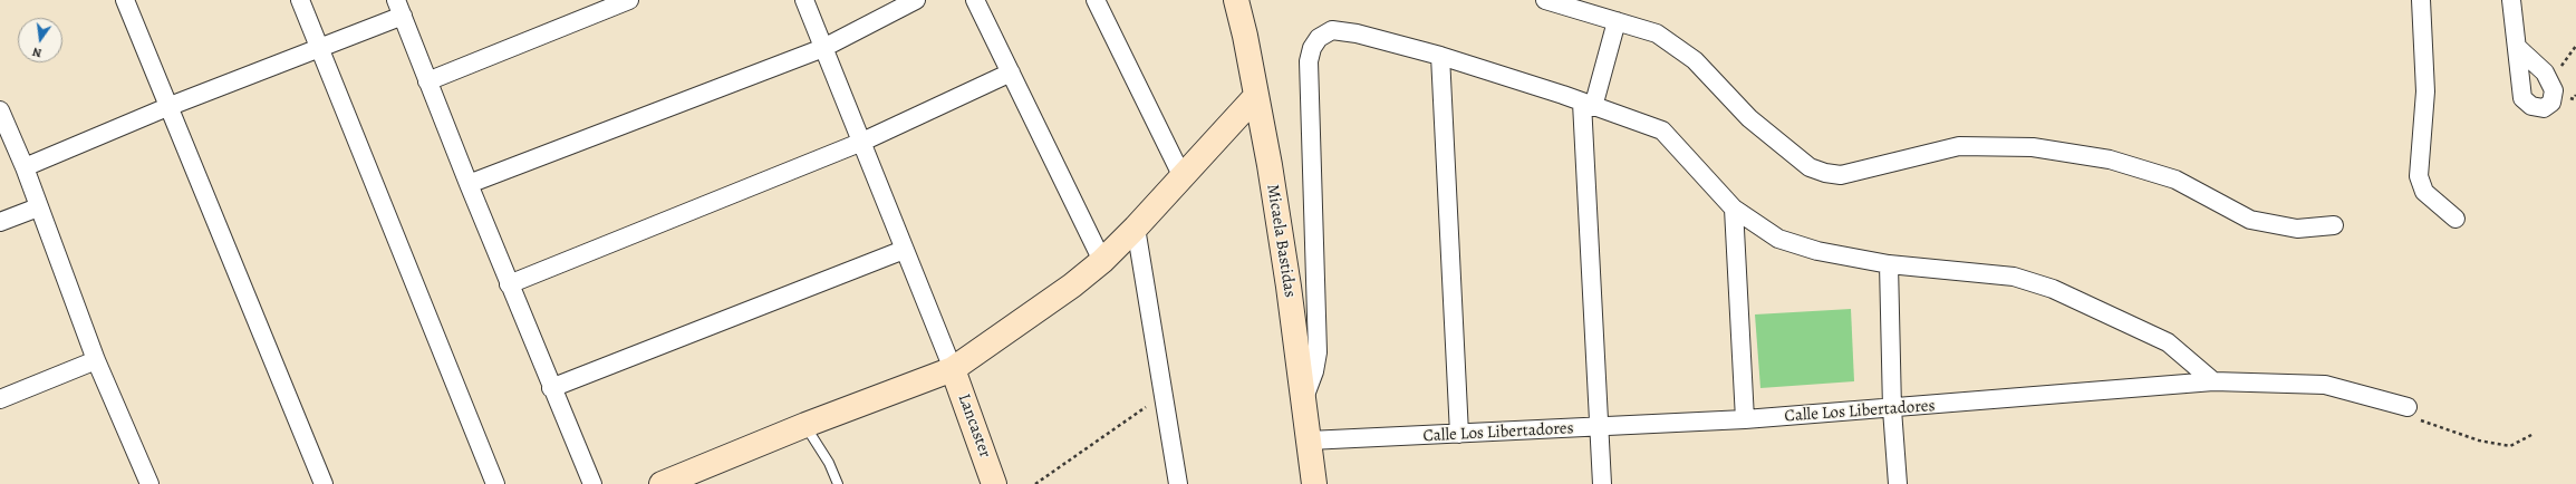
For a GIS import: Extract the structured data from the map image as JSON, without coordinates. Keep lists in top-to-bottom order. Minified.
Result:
{"streets":{"street":["Micaela Bastidas","Calle Los Libertadores","Lancaster"]},"crossings":[["Micaela Bastidas","Calle Los Libertadores"]],"north":"bottom"}
